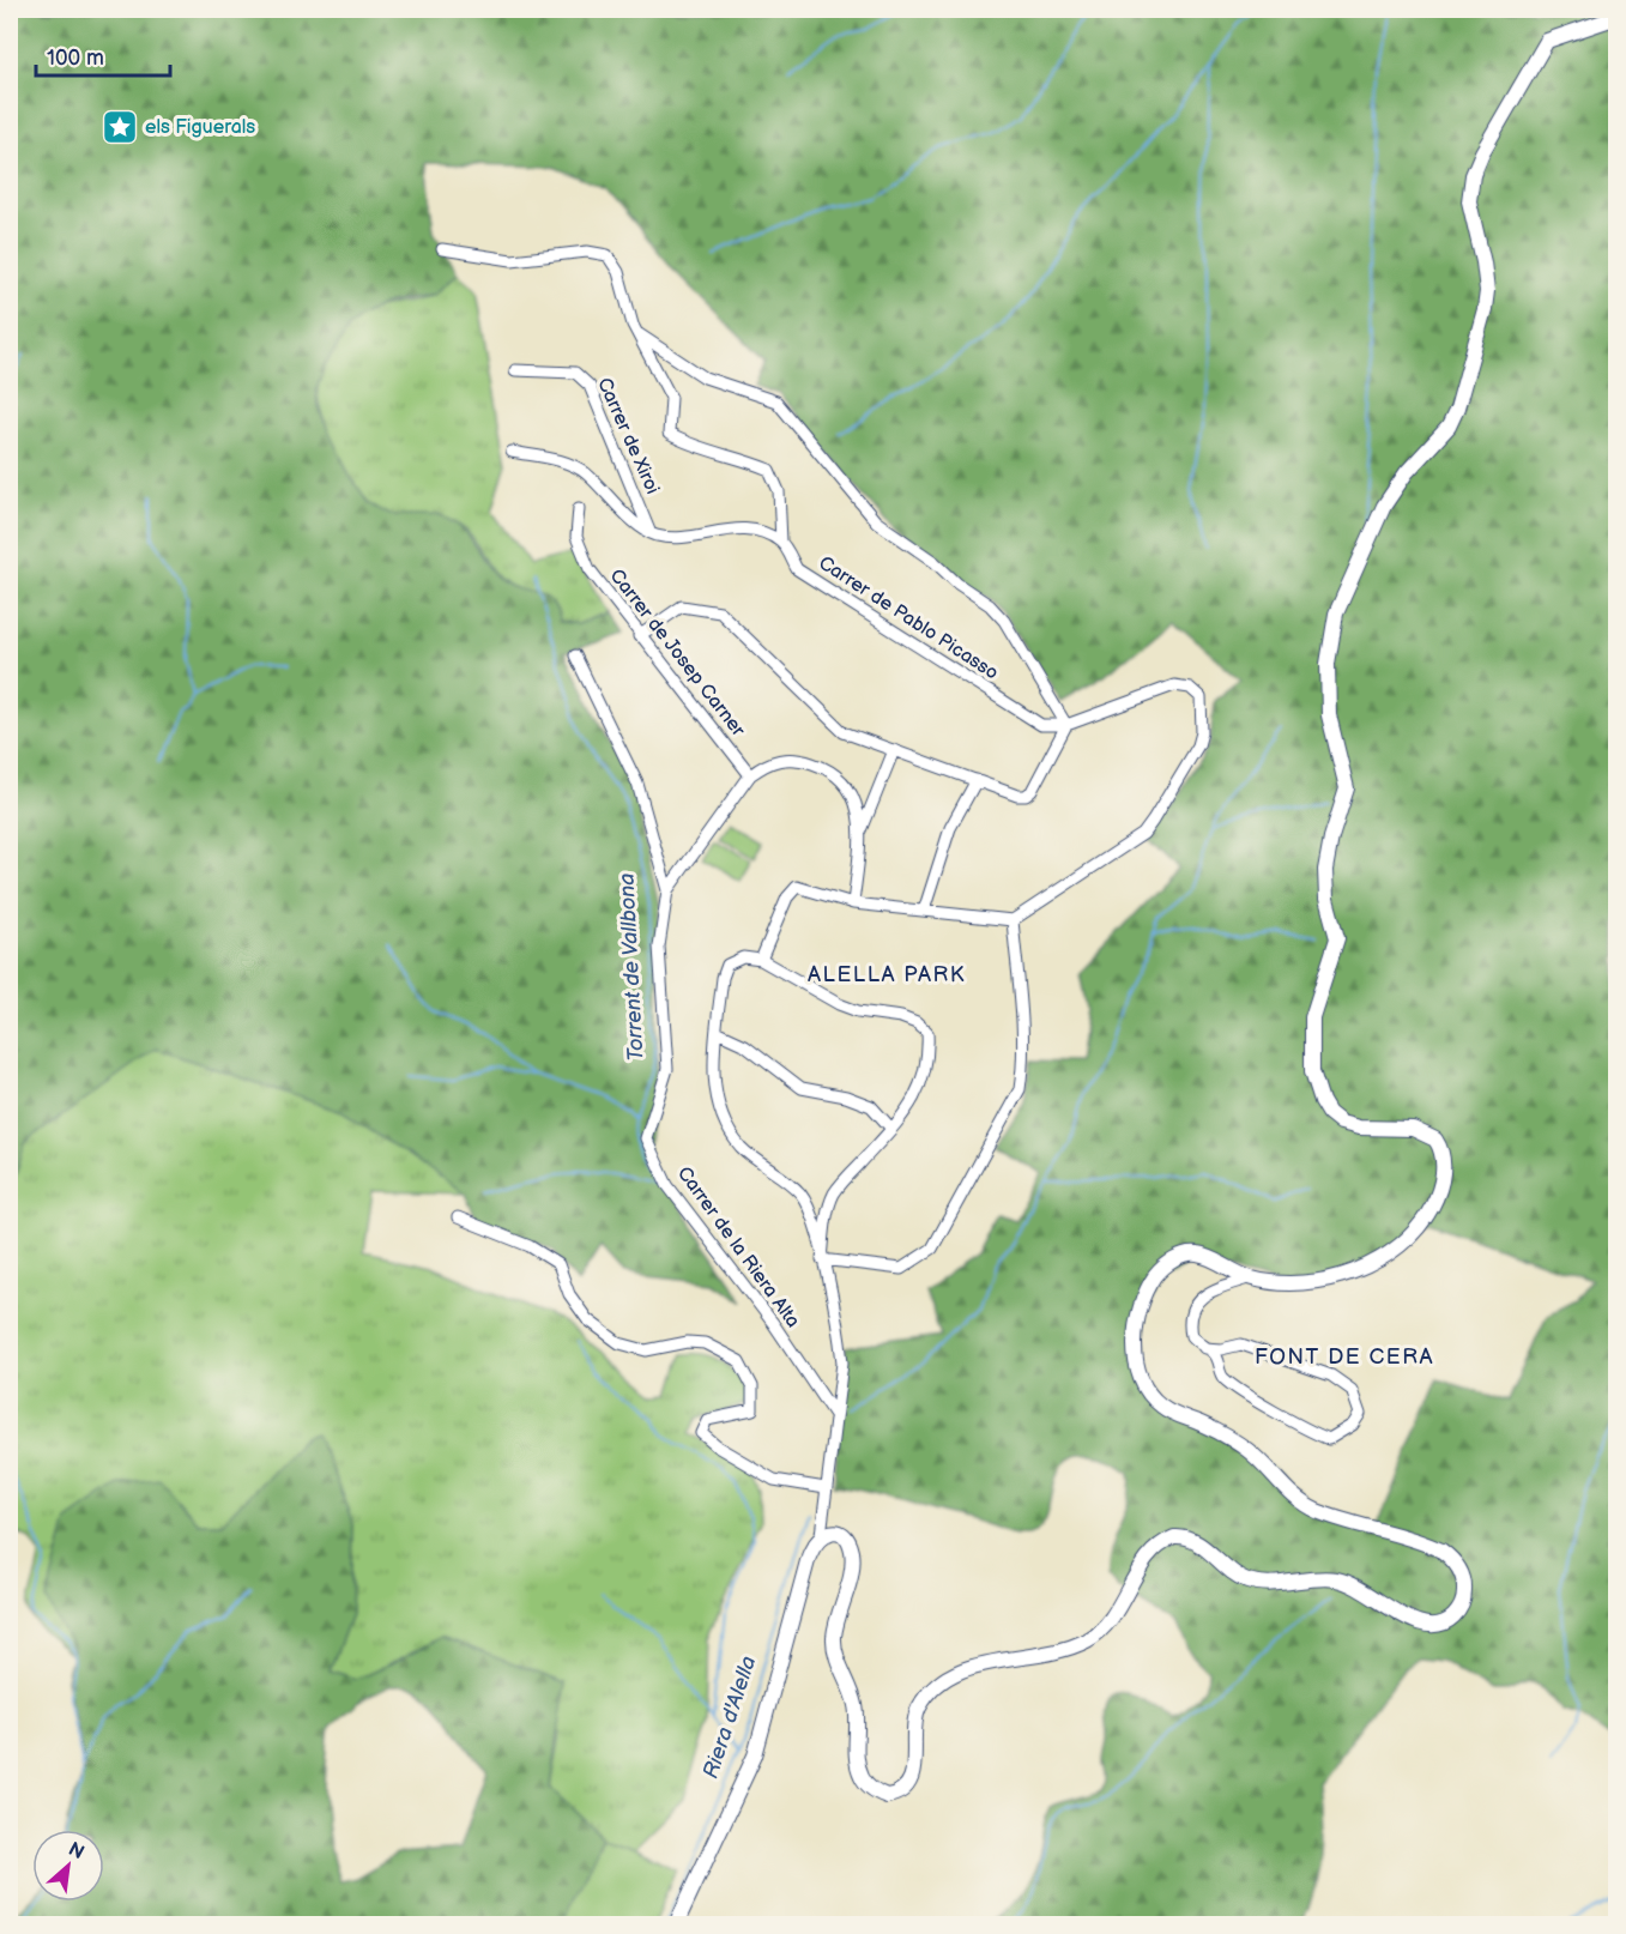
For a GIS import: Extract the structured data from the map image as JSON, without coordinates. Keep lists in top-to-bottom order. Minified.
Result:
{"streets":{"street":["Carrer de Xiroi","Carrer de Pablo Picasso","Carrer de Josep Carner","Carrer de la Riera Alta"]},"crossings":[["Carrer de Josep Carner","Carrer de la Riera Alta"]],"districts":["ALELLA PARK","FONT DE CERA"],"water":["Torrent de Vallbona","Riera d'Alella"],"places":{"place":["els Figuerals"]},"scale_bar":"100 m","north":"top right"}
